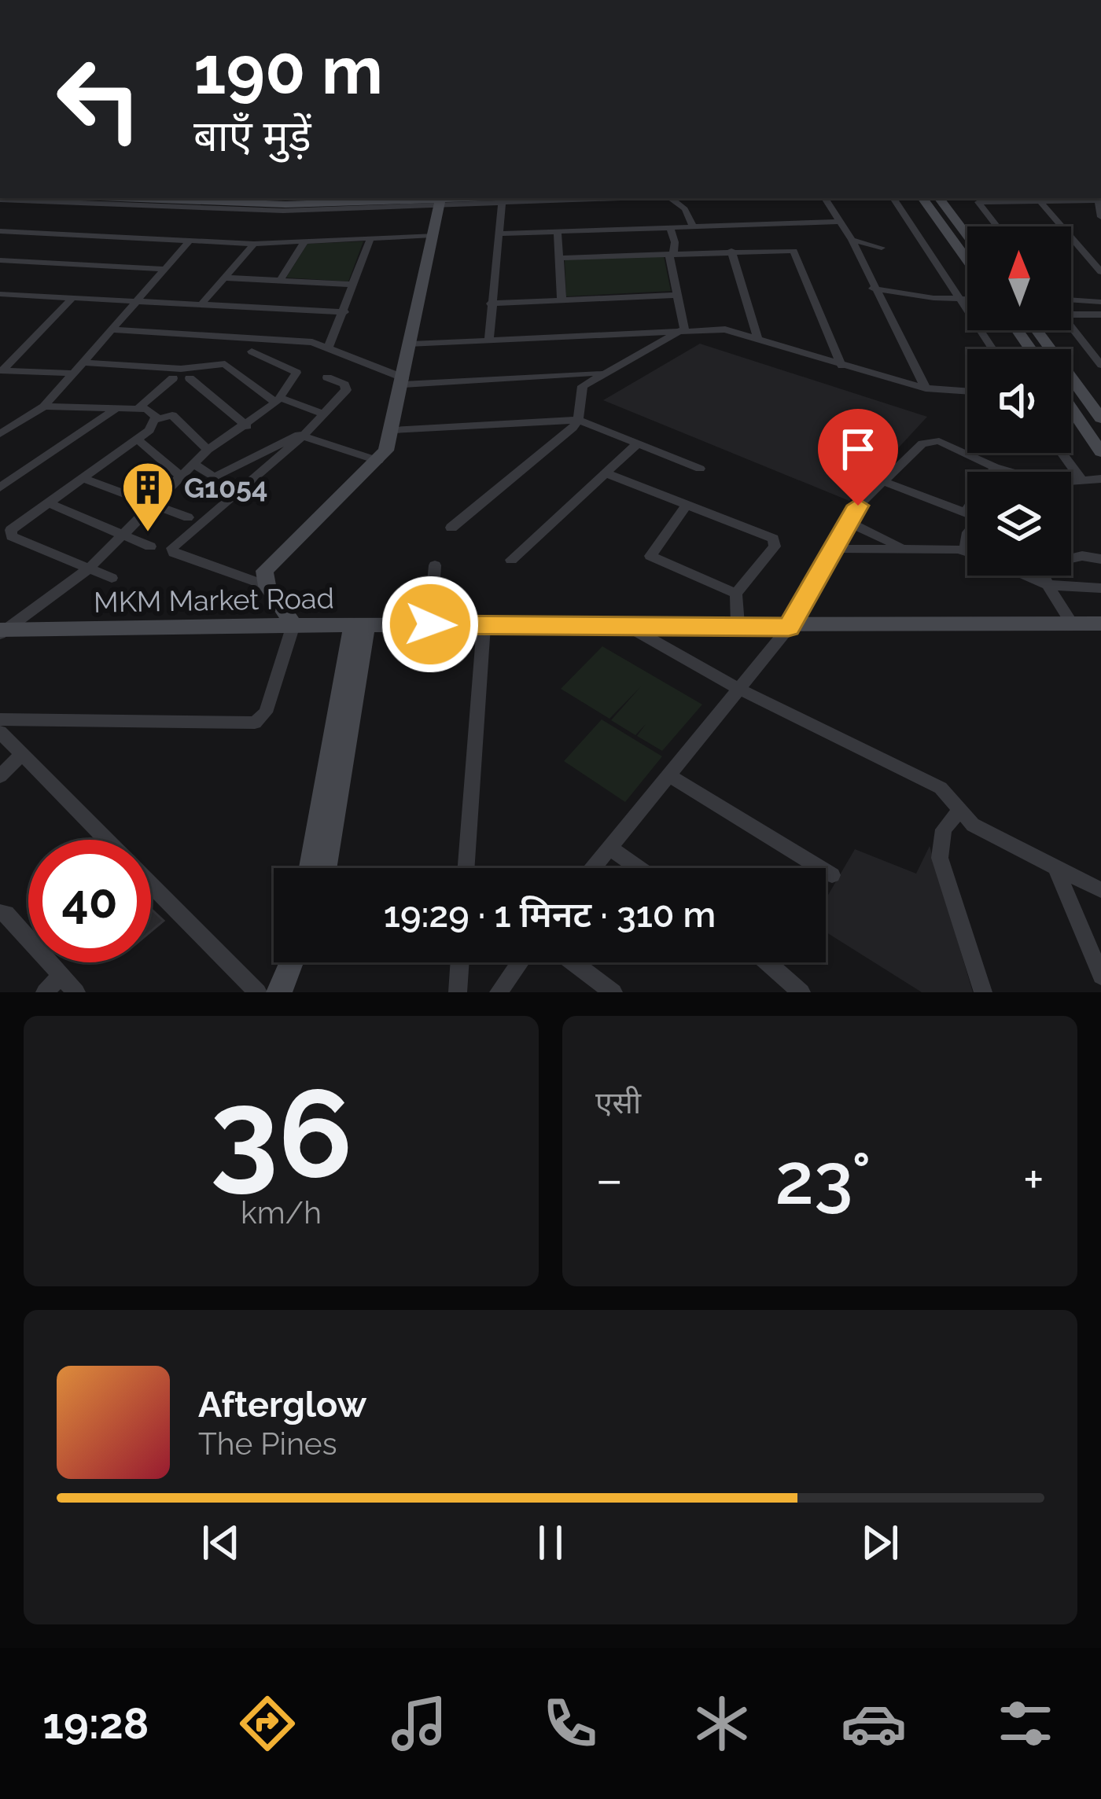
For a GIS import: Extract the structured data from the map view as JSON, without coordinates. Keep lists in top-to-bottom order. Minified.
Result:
{"streets":{"street":["MKM Market Road"]},"places":{"building":["G1054"]},"north":"top","page":{"turn":["190 m","बाएँ मुड़ें"],"limit":"40","trip":"19:29 · 1 मिनट · 310 m","tile":[["36","km/h"],"एसी"],"heat":["−","23°","+"],"song":["Afterglow","The Pines"],"tabs":"19:28"}}
